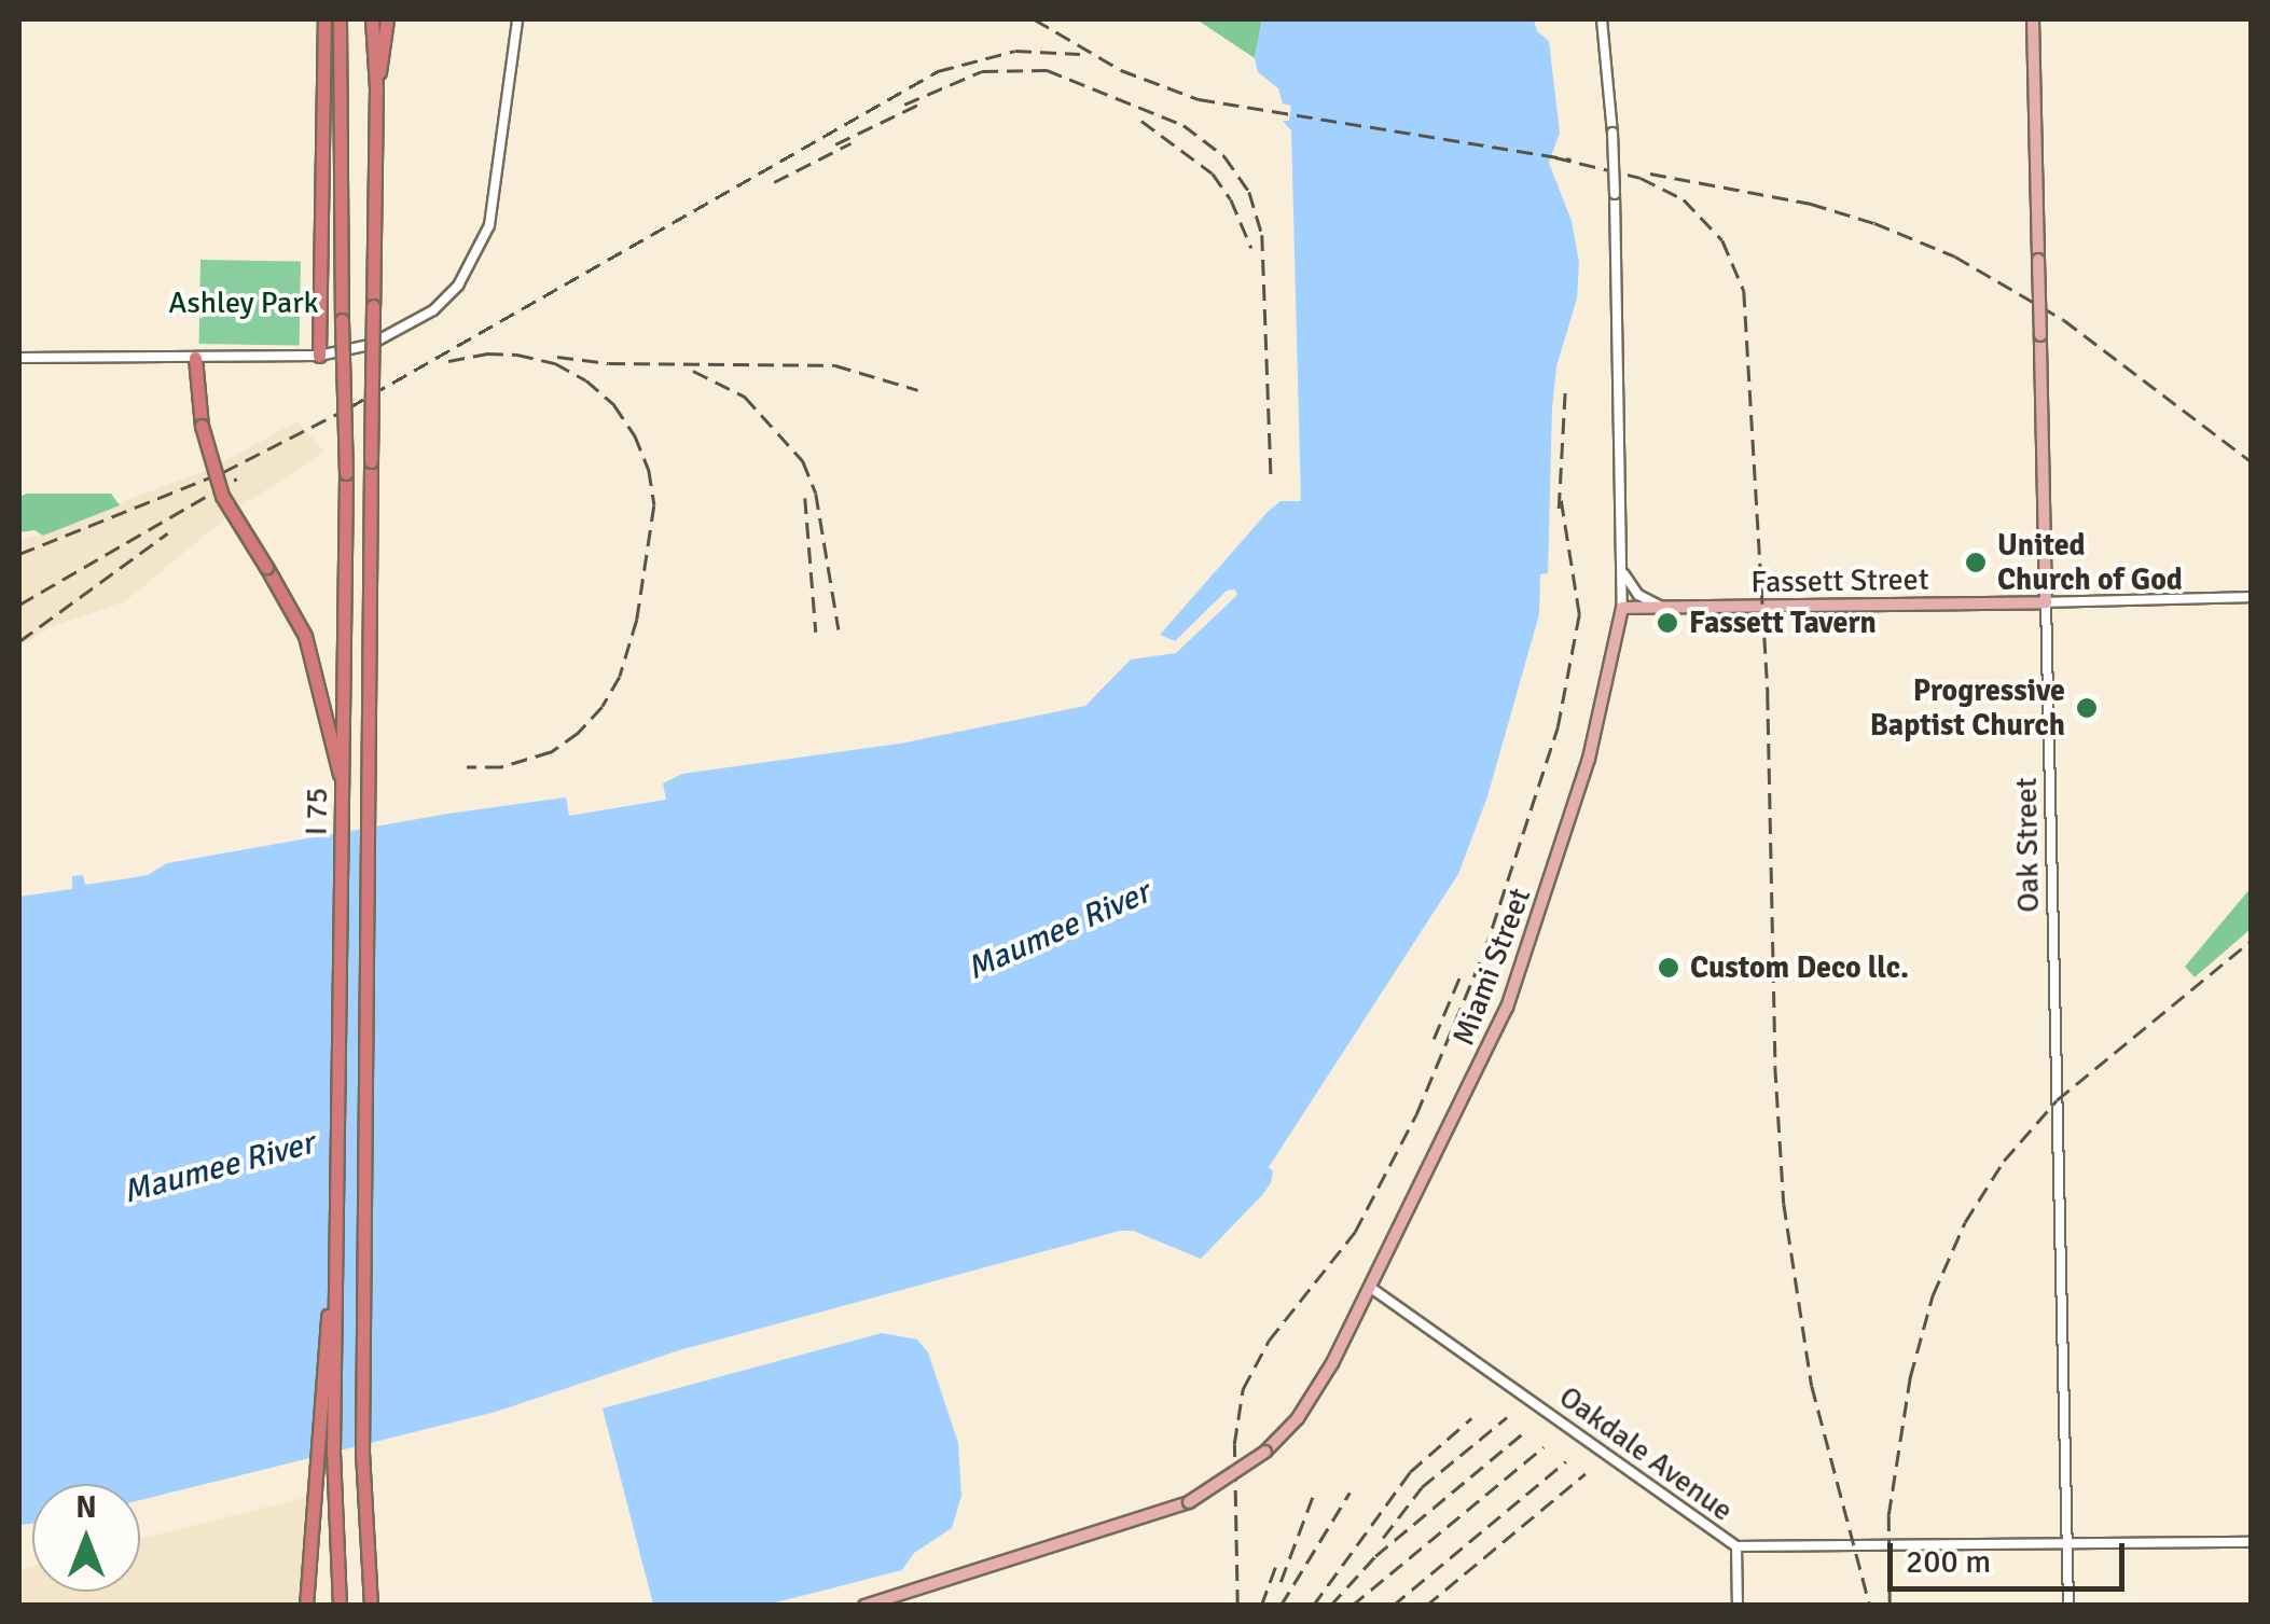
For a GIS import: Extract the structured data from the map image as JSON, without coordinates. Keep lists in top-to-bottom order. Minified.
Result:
{"streets":{"highway":["I 75"],"main road":["Fassett Street","Oak Street","Miami Street"],"street":["Oakdale Avenue"]},"crossings":[["Fassett Street","Oak Street"],["Fassett Street","Miami Street"],["Oak Street","Oakdale Avenue"],["Miami Street","Oakdale Avenue"]],"water":["Maumee River"],"parks":["Ashley Park"],"places":["United Church of God","Fassett Tavern","Progressive Baptist Church","Custom Deco llc."],"scale_bar":"200 m","north":"top"}
